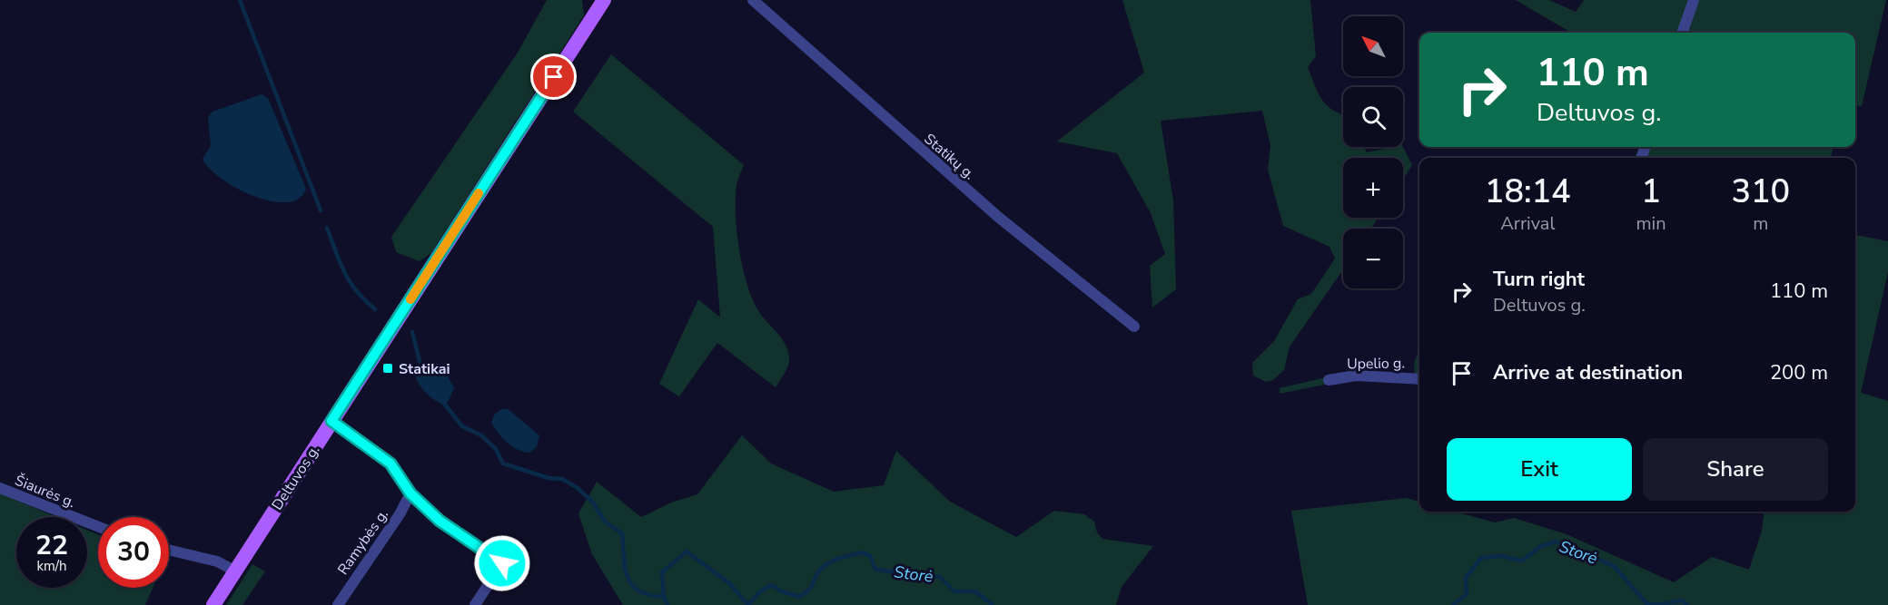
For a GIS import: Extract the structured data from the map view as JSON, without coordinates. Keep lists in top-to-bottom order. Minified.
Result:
{"streets":{"main road":["Deltuvos g."],"street":["Statikų g.","Upelio g.","Šiaurės g.","Ramybės g."]},"water":["Storė"],"places":{"transit":["Statikai"]},"north":"top left","page":{"map_buttons":["+","−"],"turn":["110 m","Deltuvos g."],"eta":["18:14","Arrival","1","min","310","m"],"list":[{"name":"Turn right","note":"Deltuvos g.","value":"110 m"},{"name":"Arrive at destination","value":"200 m"}],"buttons":["Exit","Share"],"speed":"22 km/h","limit":"30"}}
